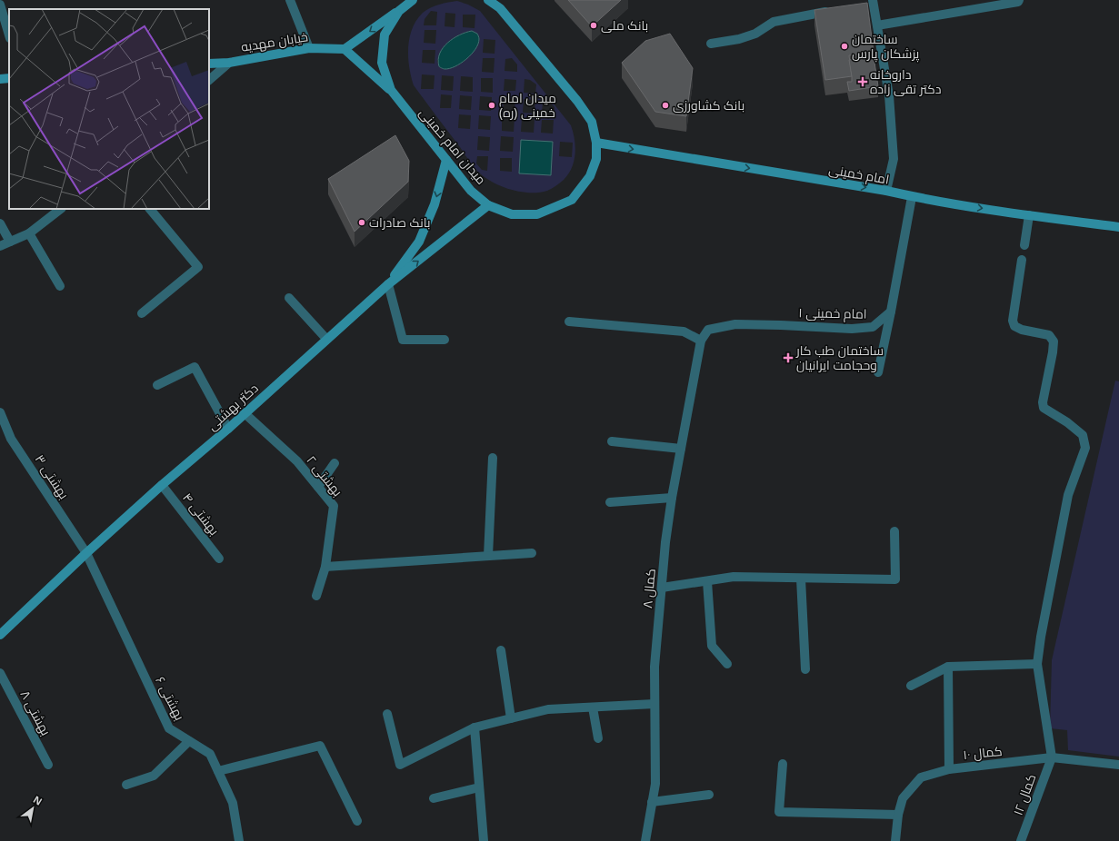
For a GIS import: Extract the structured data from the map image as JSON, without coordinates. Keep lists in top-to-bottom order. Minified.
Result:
{"streets":{"main road":["خیابان مهدیه","میدان امام خمینی","امام خمینی","دکتر بهشتی"],"street":["امام خمینی ۱","بهشتی ۲","بهشتی ۳","بهشتی ۴","کمال ۸","بهشتی ۶","بهشتی ۸","کمال ۱۰","کمال ۱۲"]},"crossings":[["میدان امام خمینی","امام خمینی"],["میدان امام خمینی","دکتر بهشتی"],["امام خمینی ۱","کمال ۸"],["دکتر بهشتی","بهشتی ۲"],["دکتر بهشتی","بهشتی ۳"],["دکتر بهشتی","بهشتی ۴"],["دکتر بهشتی","بهشتی ۶"],["بهشتی ۳","بهشتی ۶"],["کمال ۱۰","کمال ۱۲"]],"one_way":["امام خمینی"],"places":{"other":["بانک ملی","ساختمان پزشکان پارس","میدان امام خمینی (ره)","بانک کشاورزی","بانک صادرات"],"health":["داروخانه دکتر تقی زاده","ساختمان طب کار و‌حجامت ایرانیان"]},"north":"top right"}
